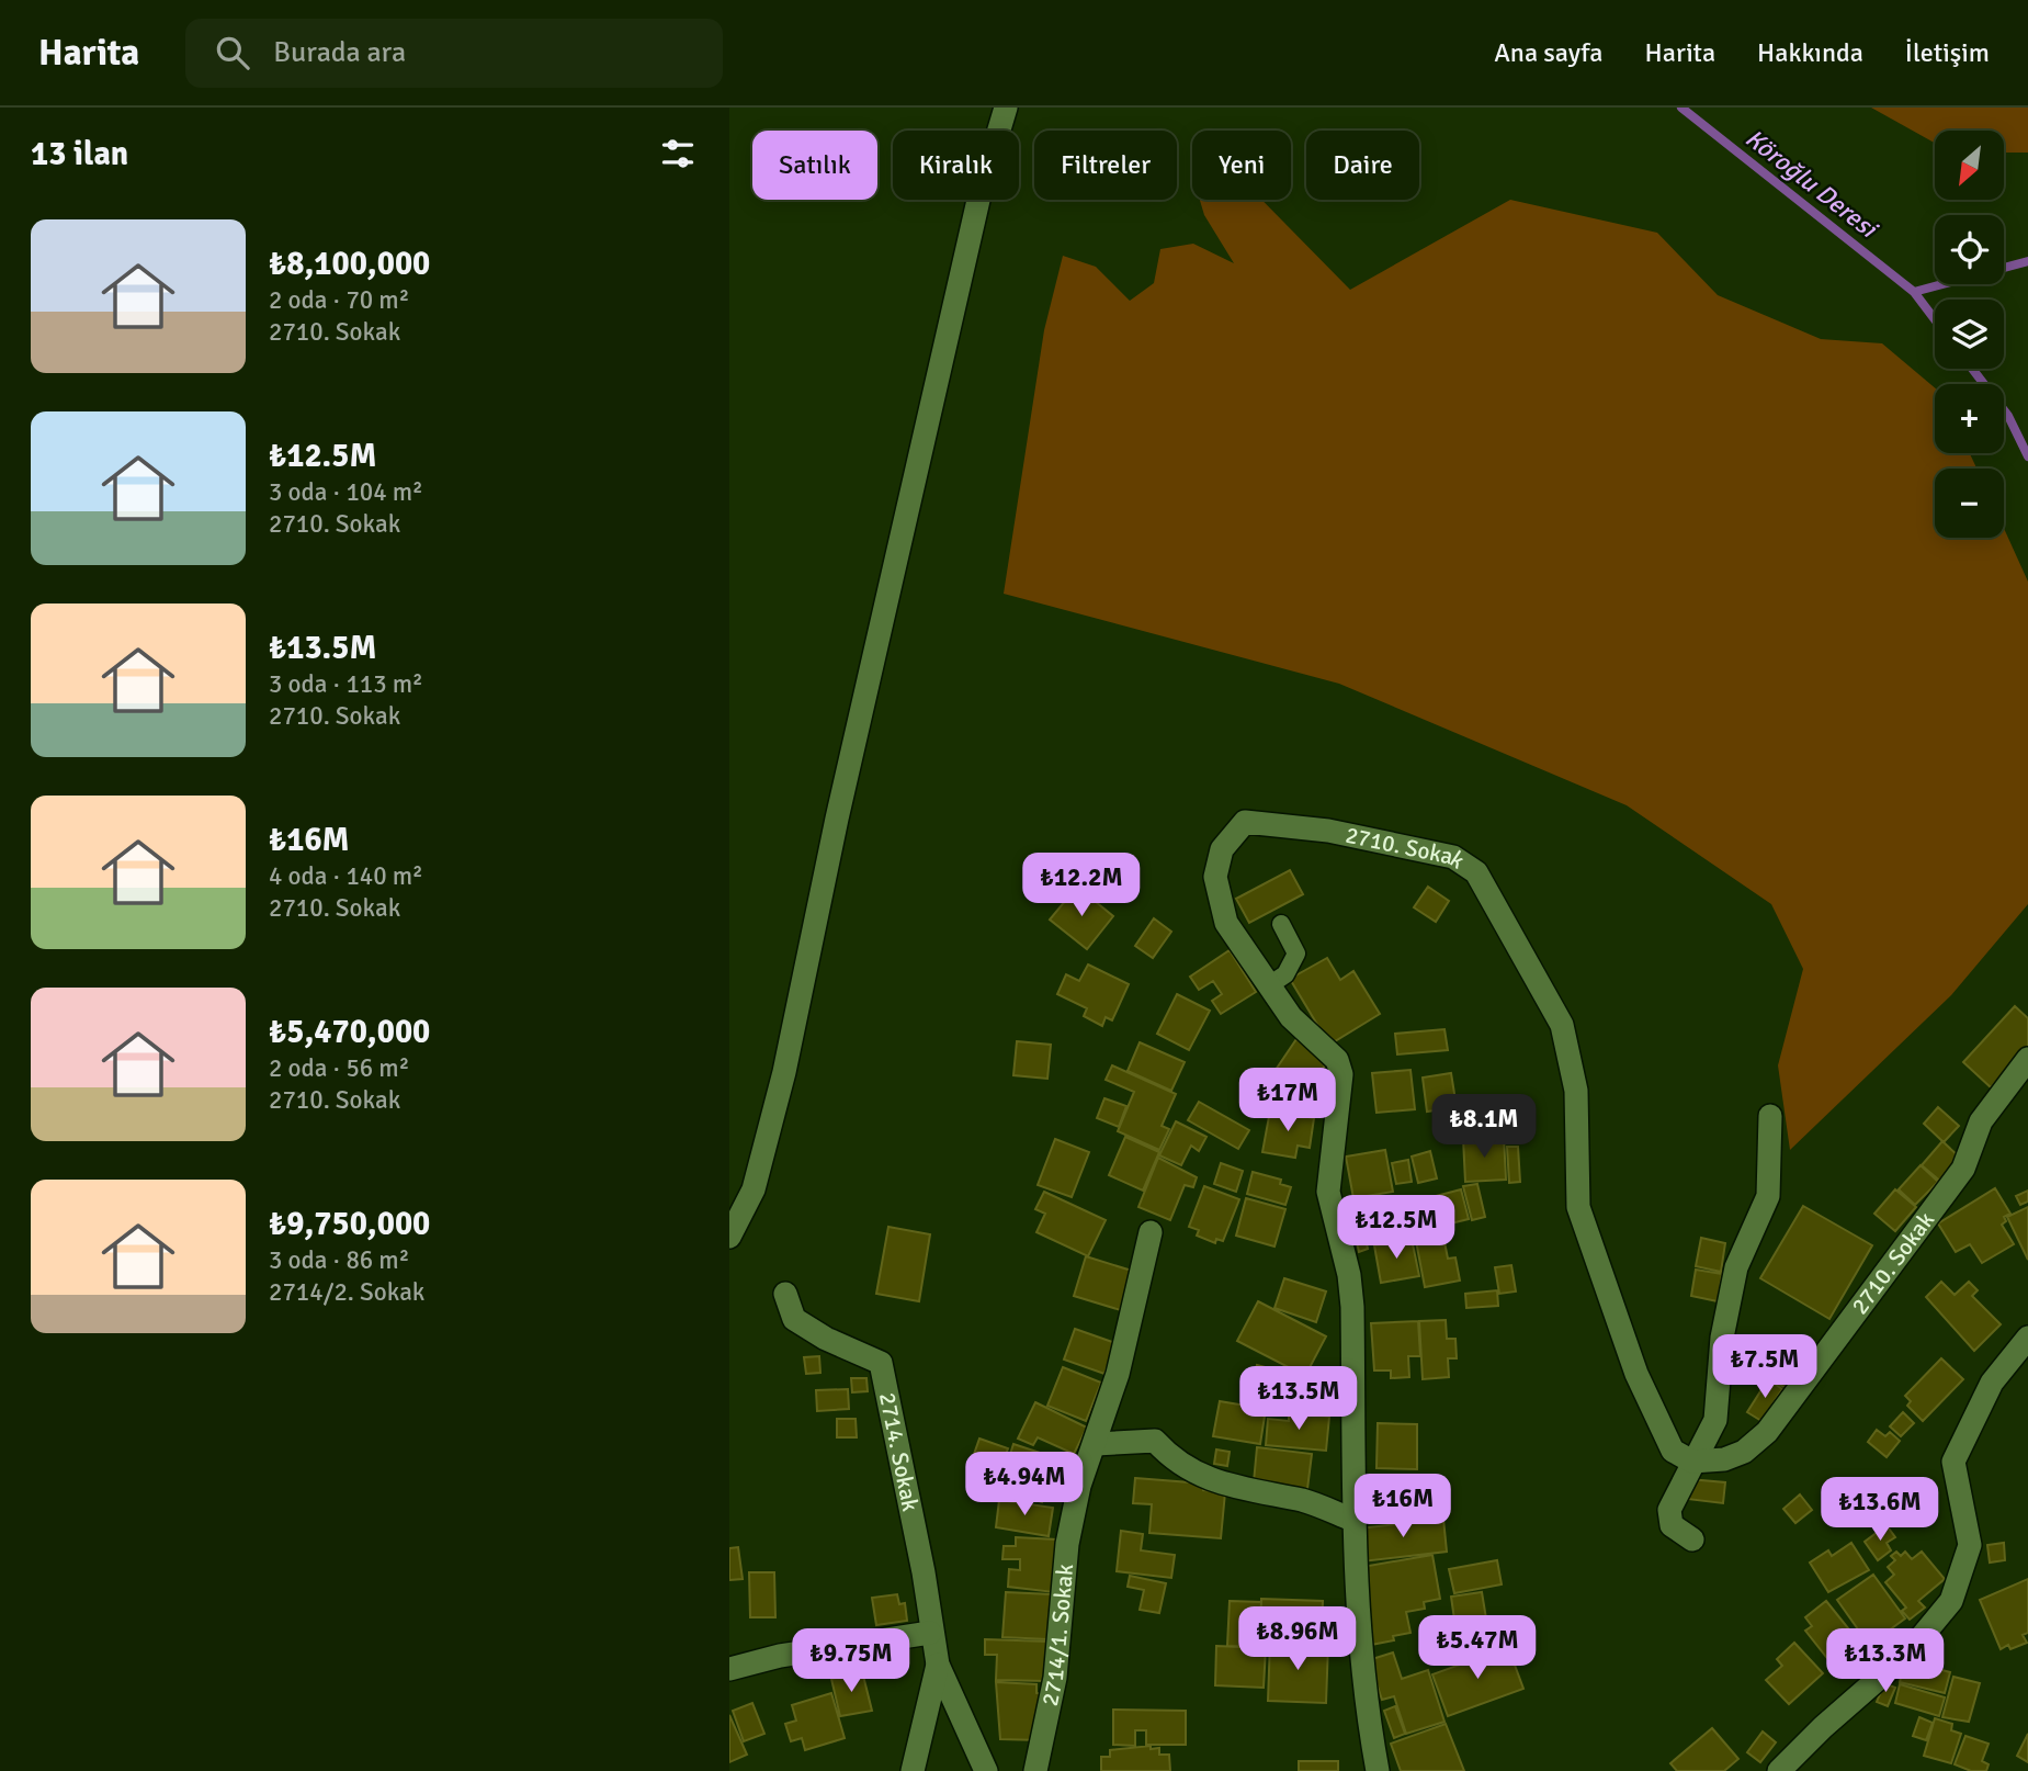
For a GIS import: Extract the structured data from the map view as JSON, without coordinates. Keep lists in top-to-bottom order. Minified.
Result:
{"streets":{"street":["2710. Sokak","2714. Sokak","2714/1. Sokak"]},"water":["Köroğlu Deresi"],"north":"bottom left","page":{"header":"Harita","search":"Burada ara","nav":["Ana sayfa","Harita","Hakkında","İletişim"],"heading":"13 ilan","map_buttons":["+","−"],"chip":["Satılık","Kiralık","Filtreler","Yeni","Daire"],"list":[{"name":"₺8,100,000","note":"2 oda · 70 m² · 2710. Sokak"},{"name":"₺12.5M","note":"3 oda · 104 m² · 2710. Sokak"},{"name":"₺13.5M","note":"3 oda · 113 m² · 2710. Sokak"},{"name":"₺16M","note":"4 oda · 140 m² · 2710. Sokak"},{"name":"₺5,470,000","note":"2 oda · 56 m² · 2710. Sokak"},{"name":"₺9,750,000","note":"3 oda · 86 m² · 2714/2. Sokak"}],"price":["₺12.2M","₺17M","₺8.1M","₺12.5M","₺7.5M","₺13.5M","₺4.94M","₺16M","₺13.6M","₺8.96M","₺5.47M","₺9.75M","₺13.3M"]}}
